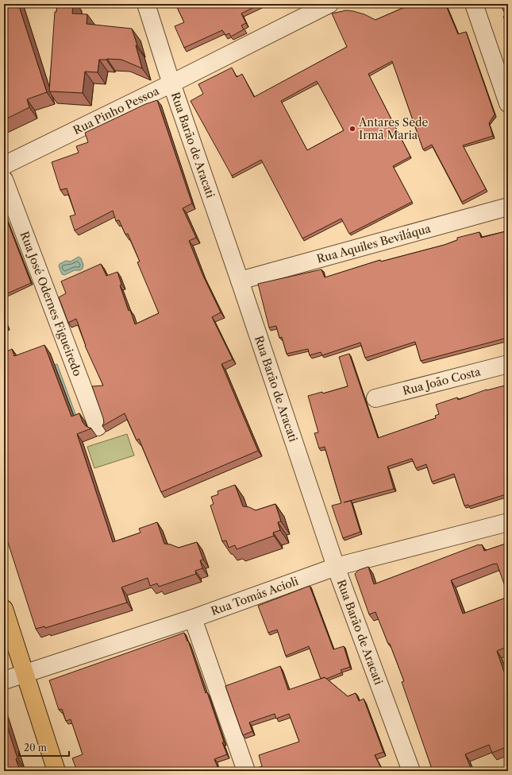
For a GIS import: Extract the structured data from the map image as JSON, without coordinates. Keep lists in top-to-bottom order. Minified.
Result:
{"streets":{"street":["Rua Pinho Pessoa","Rua Barão de Aracati","Rua Aquiles Beviláqua","Rua José Odernes Figueiredo","Rua João Costa","Rua Tomás Acioli"]},"crossings":[["Rua Pinho Pessoa","Rua Barão de Aracati"],["Rua Barão de Aracati","Rua Aquiles Beviláqua"],["Rua Barão de Aracati","Rua Tomás Acioli"]],"places":["Antares Sede Irmã Maria"],"scale_bar":"20 m"}
